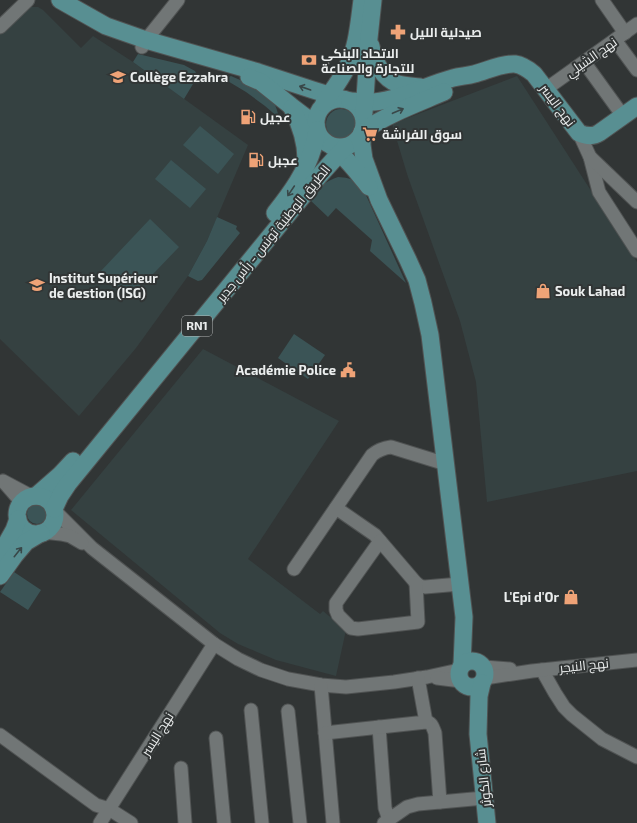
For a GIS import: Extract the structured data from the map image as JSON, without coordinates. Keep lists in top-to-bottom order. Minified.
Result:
{"streets":{"main road":["نهج اليسر","الطريق الوطنية تونس - رأس جدير","RN1","شارع الكوثر"],"street":["نهج الشيلي","نهج النيجر"]},"crossings":[["نهج الشيلي","نهج اليسر"],["الطريق الوطنية تونس - رأس جدير","RN1"],["نهج النيجر","شارع الكوثر"]],"places":{"pharmacy":["صيدلية الليل"],"bank":["الاتحاد البنكي للتجارة والصناعة"],"school or university":["Collège Ezzahra","Institut Supérieur de Gestion (ISG)"],"fuel station":["عجيل","عجبل"],"supermarket":["سوق الفراشة"],"shop":["Souk Lahad","L'Epi d'Or"],"public building":["Académie Police"]}}
